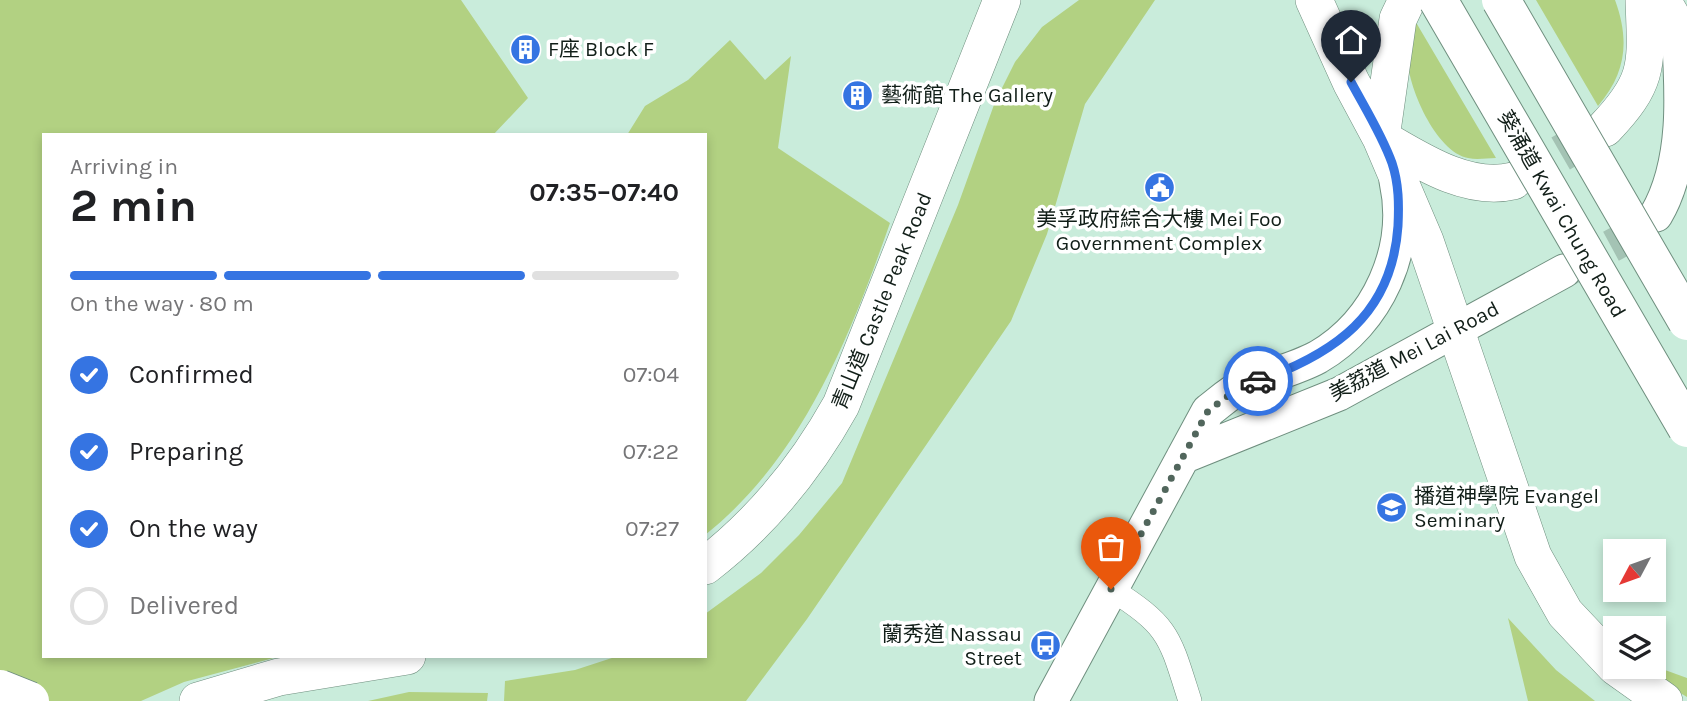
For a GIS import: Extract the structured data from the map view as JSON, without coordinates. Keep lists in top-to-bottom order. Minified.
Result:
{"streets":{"highway":["葵涌道 Kwai Chung Road"],"main road":["青山道 Castle Peak Road","美荔道 Mei Lai Road"]},"places":{"building":["F座 Block F","藝術館 The Gallery"],"public building":["美孚政府綜合大樓 Mei Foo Government Complex"],"school or university":["播道神學院 Evangel Seminary"],"bus stop":["蘭秀道 Nassau Street"]},"north":"bottom left","page":{"heading":["2 min","Arriving in","07:35–07:40"],"bar":"On the way · 80 m","list":[["Confirmed","07:04"],["Preparing","07:22"],["On the way","07:27"],"Delivered"]}}
